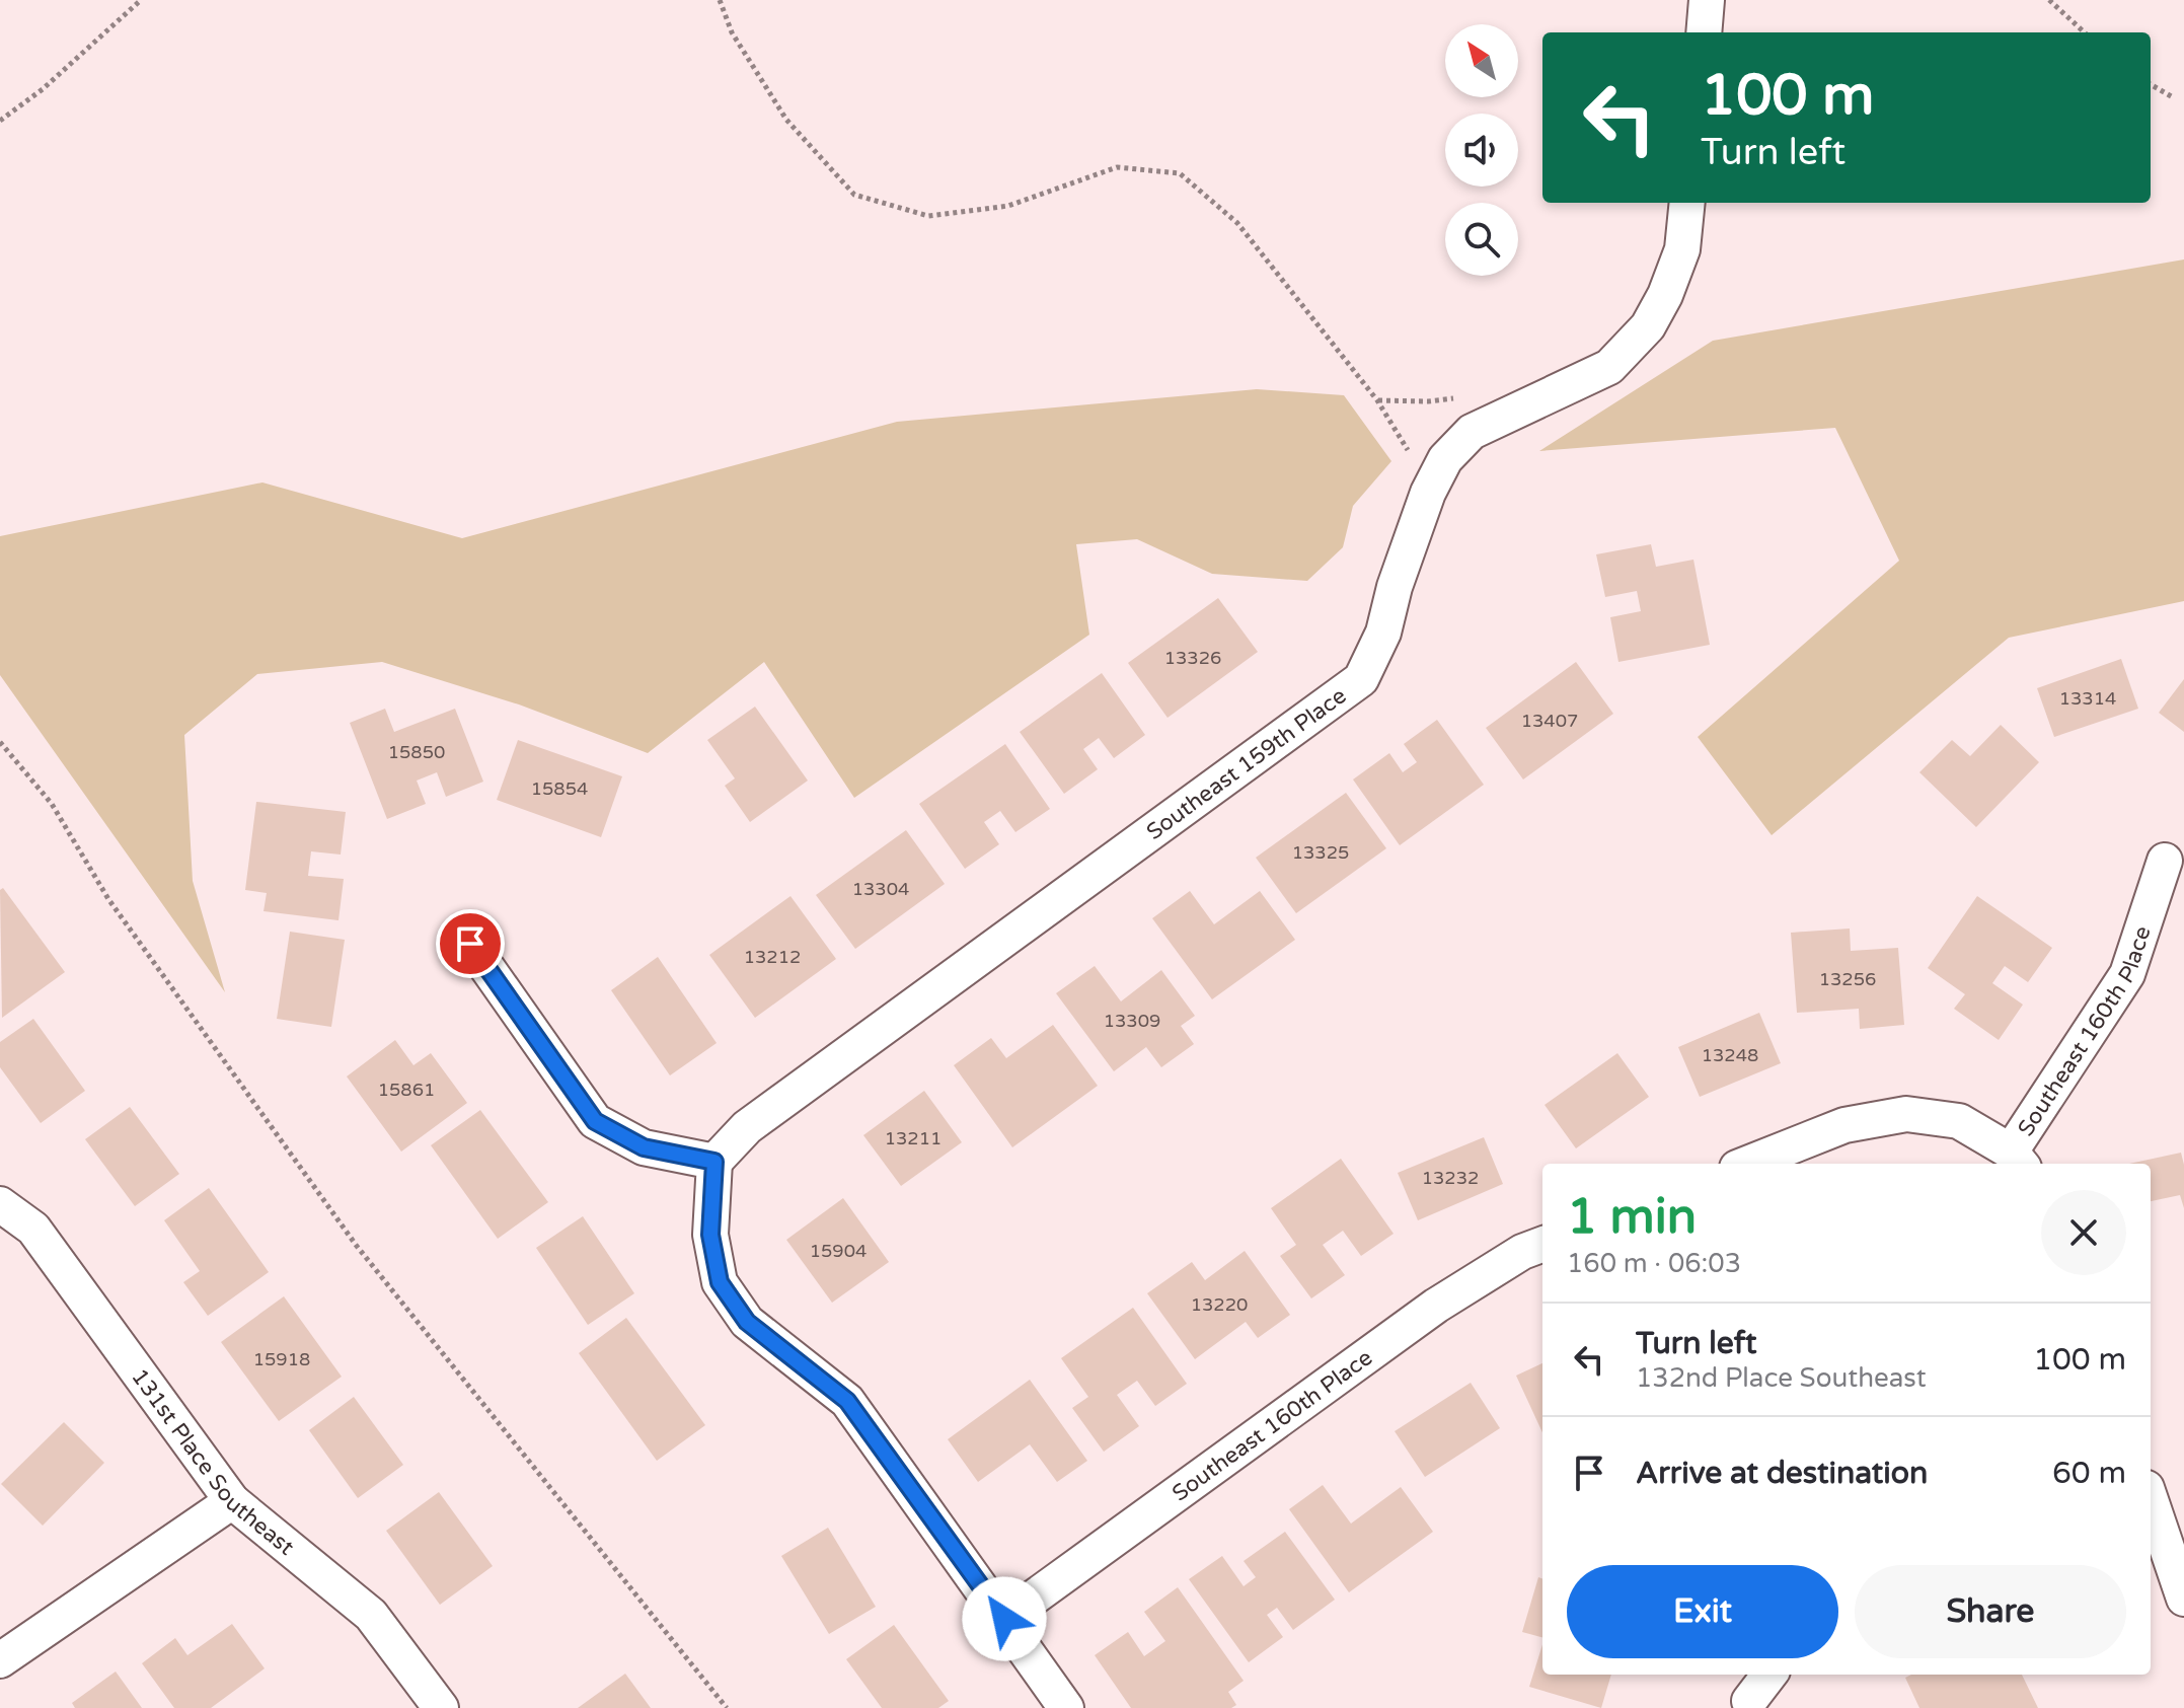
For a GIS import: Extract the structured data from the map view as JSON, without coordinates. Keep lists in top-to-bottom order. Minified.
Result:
{"streets":{"street":["Southeast 159th Place","Southeast 160th Place","131st Place Southeast"]},"house_numbers":["13326","13314","13407","15850","15854","13325","13304","13212","13256","13309","13248","15861","13211","13232","15904","13220","15918"],"north":"top left","page":{"turn":["100 m","Turn left"],"heading":["1 min","160 m · 06:03"],"list":[{"name":"Turn left","note":"132nd Place Southeast","value":"100 m"},{"name":"Arrive at destination","value":"60 m"}],"buttons":["Exit","Share"]}}
